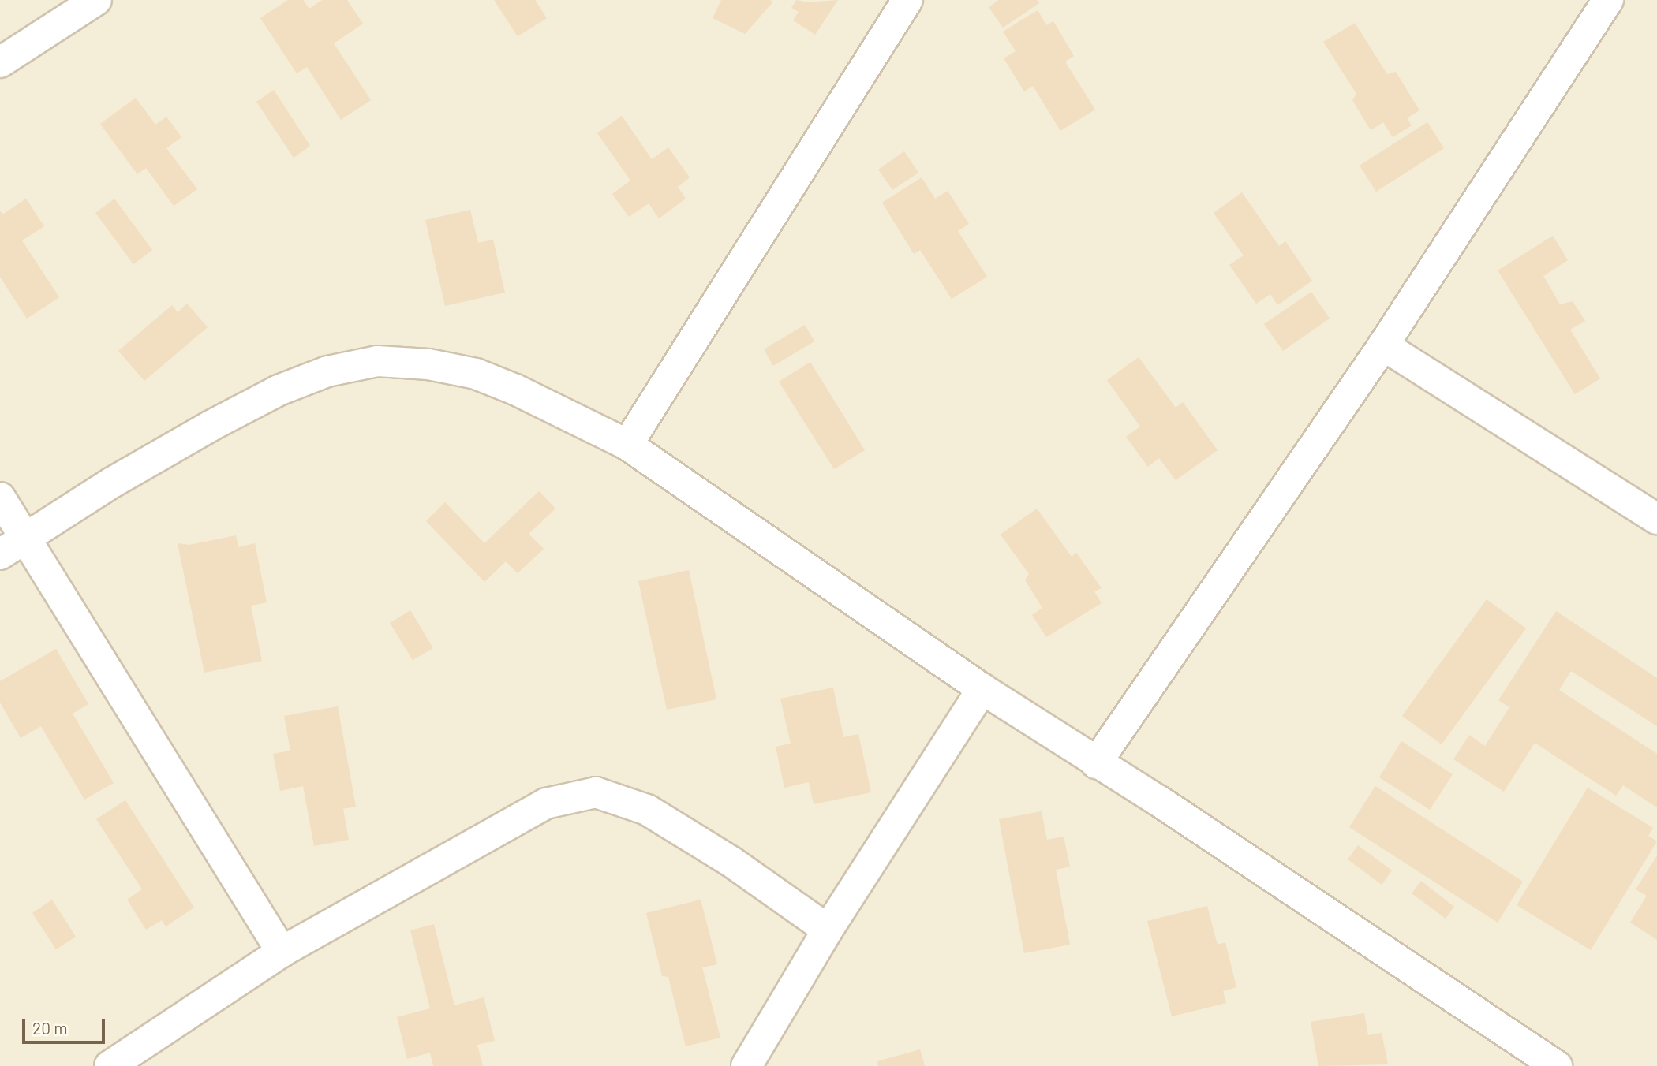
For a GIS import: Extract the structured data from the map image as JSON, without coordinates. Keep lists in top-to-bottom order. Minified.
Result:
{"scale_bar":"20 m"}
